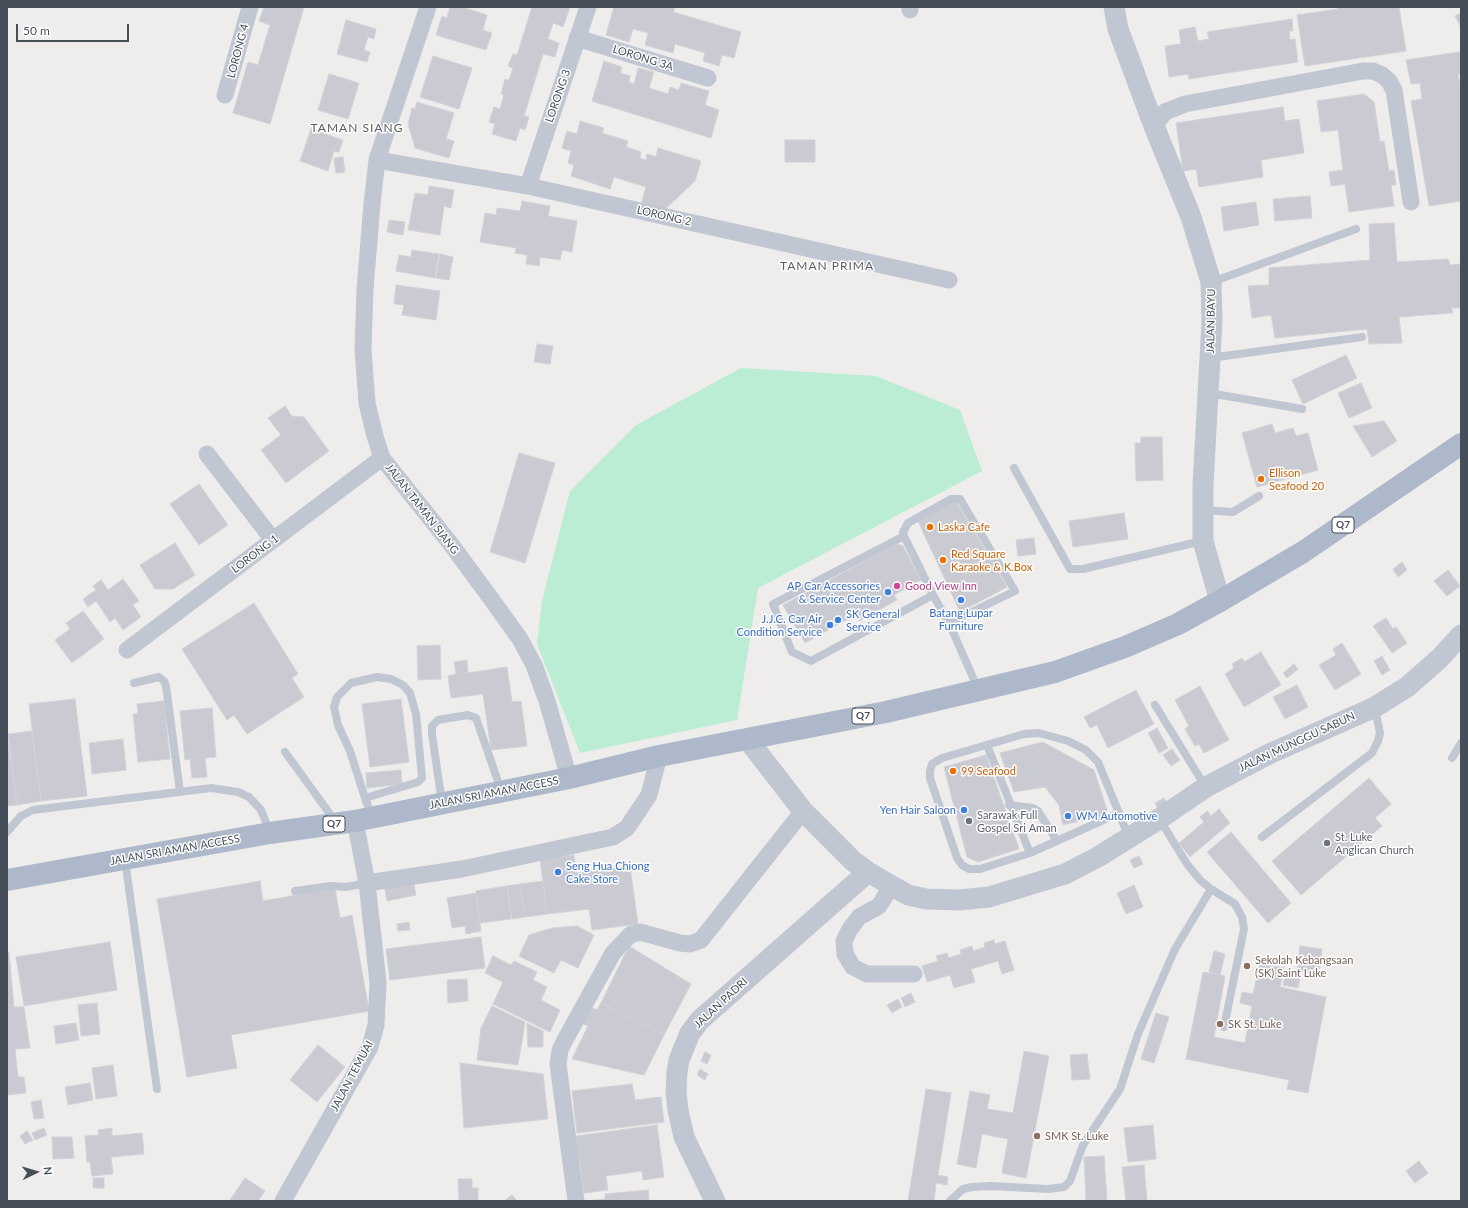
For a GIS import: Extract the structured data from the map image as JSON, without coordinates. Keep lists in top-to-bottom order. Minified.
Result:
{"streets":{"main road":["Q7","JALAN SRI AMAN ACCESS"],"street":["LORONG 4","LORONG 3A","LORONG 3","LORONG 2","JALAN BAYU","JALAN TAMAN SIANG","LORONG 1","JALAN MUNGGU SABUN","JALAN PADRI","JALAN TEMUAI"]},"crossings":[["LORONG 3A","LORONG 3"],["LORONG 3","LORONG 2"],["LORONG 2","JALAN TAMAN SIANG"],["JALAN BAYU","Q7"],["JALAN TAMAN SIANG","LORONG 1"],["JALAN TAMAN SIANG","JALAN SRI AMAN ACCESS"],["Q7","JALAN SRI AMAN ACCESS"],["JALAN MUNGGU SABUN","JALAN SRI AMAN ACCESS"],["JALAN MUNGGU SABUN","JALAN PADRI"],["JALAN SRI AMAN ACCESS","JALAN TEMUAI"]],"districts":["TAMAN SIANG","TAMAN PRIMA"],"places":["Ellison Seafood 20","Laska Cafe","Red Square Karaoke & K.Box","Good View Inn","AP Car Accessories & Service Center","Batang Lupar Furniture","SK General Service","J.J.C. Car Air Condition Service","99 Seafood","Yen Hair Saloon","WM Automotive","Sarawak Full Gospel Sri Aman","St. Luke Anglican Church","Seng Hua Chiong Cake Store","Sekolah Kebangsaan (SK) Saint Luke","SK St. Luke","SMK St. Luke"],"scale_bar":"50 m","north":"right"}
